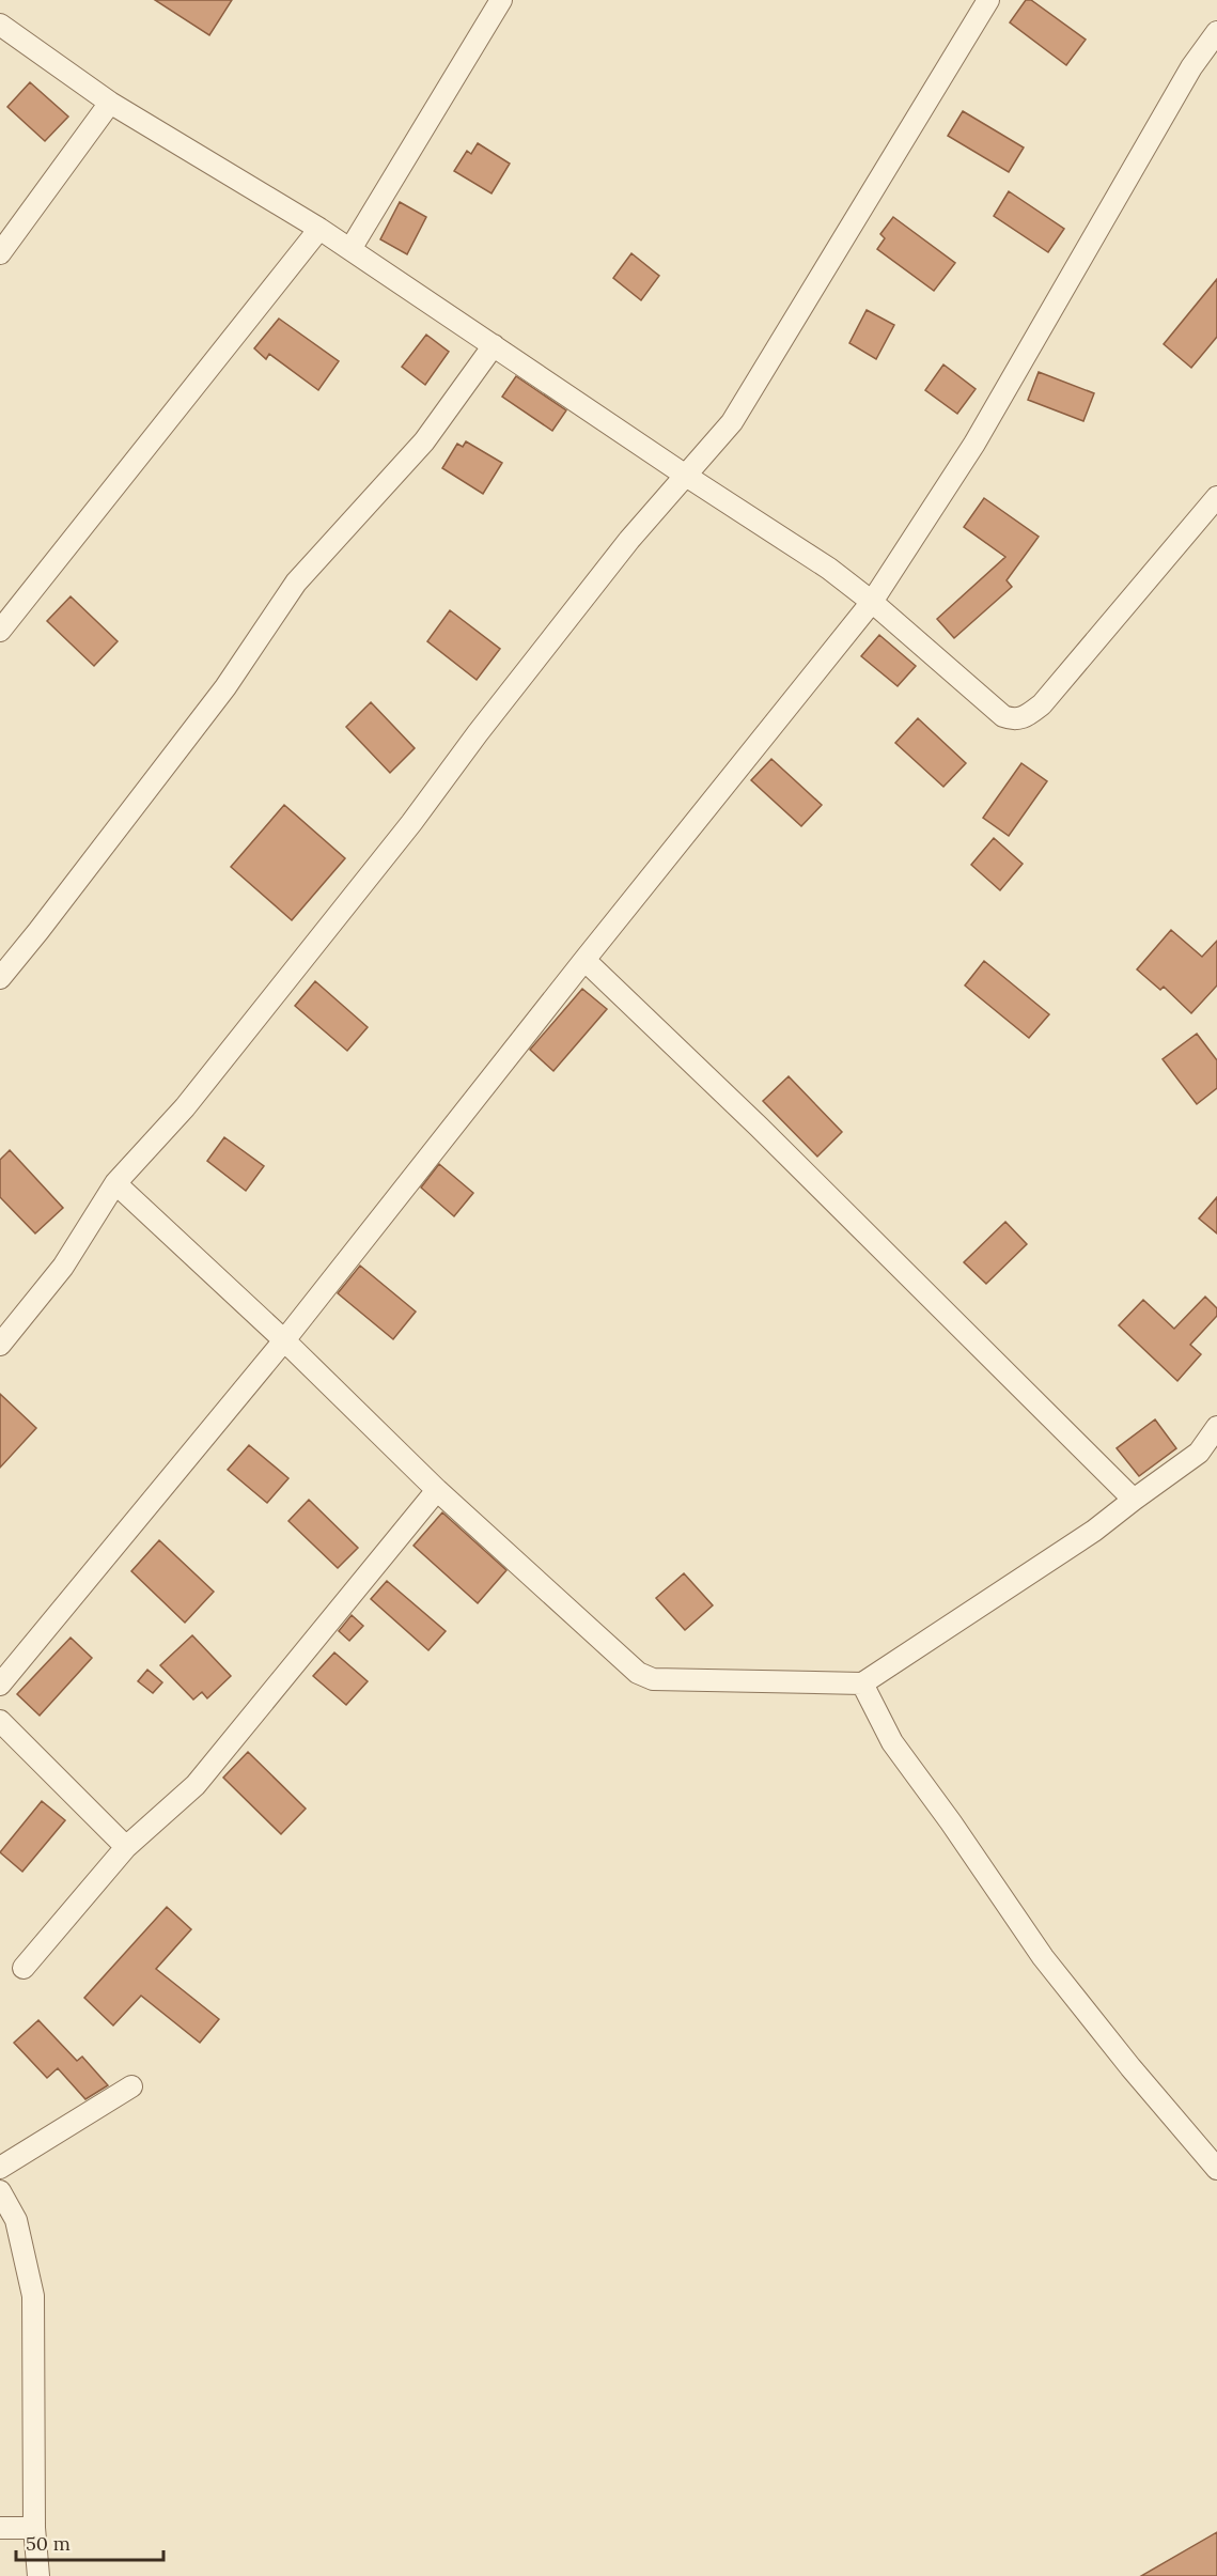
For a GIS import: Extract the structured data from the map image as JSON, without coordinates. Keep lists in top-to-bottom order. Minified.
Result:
{"scale_bar":"50 m"}
